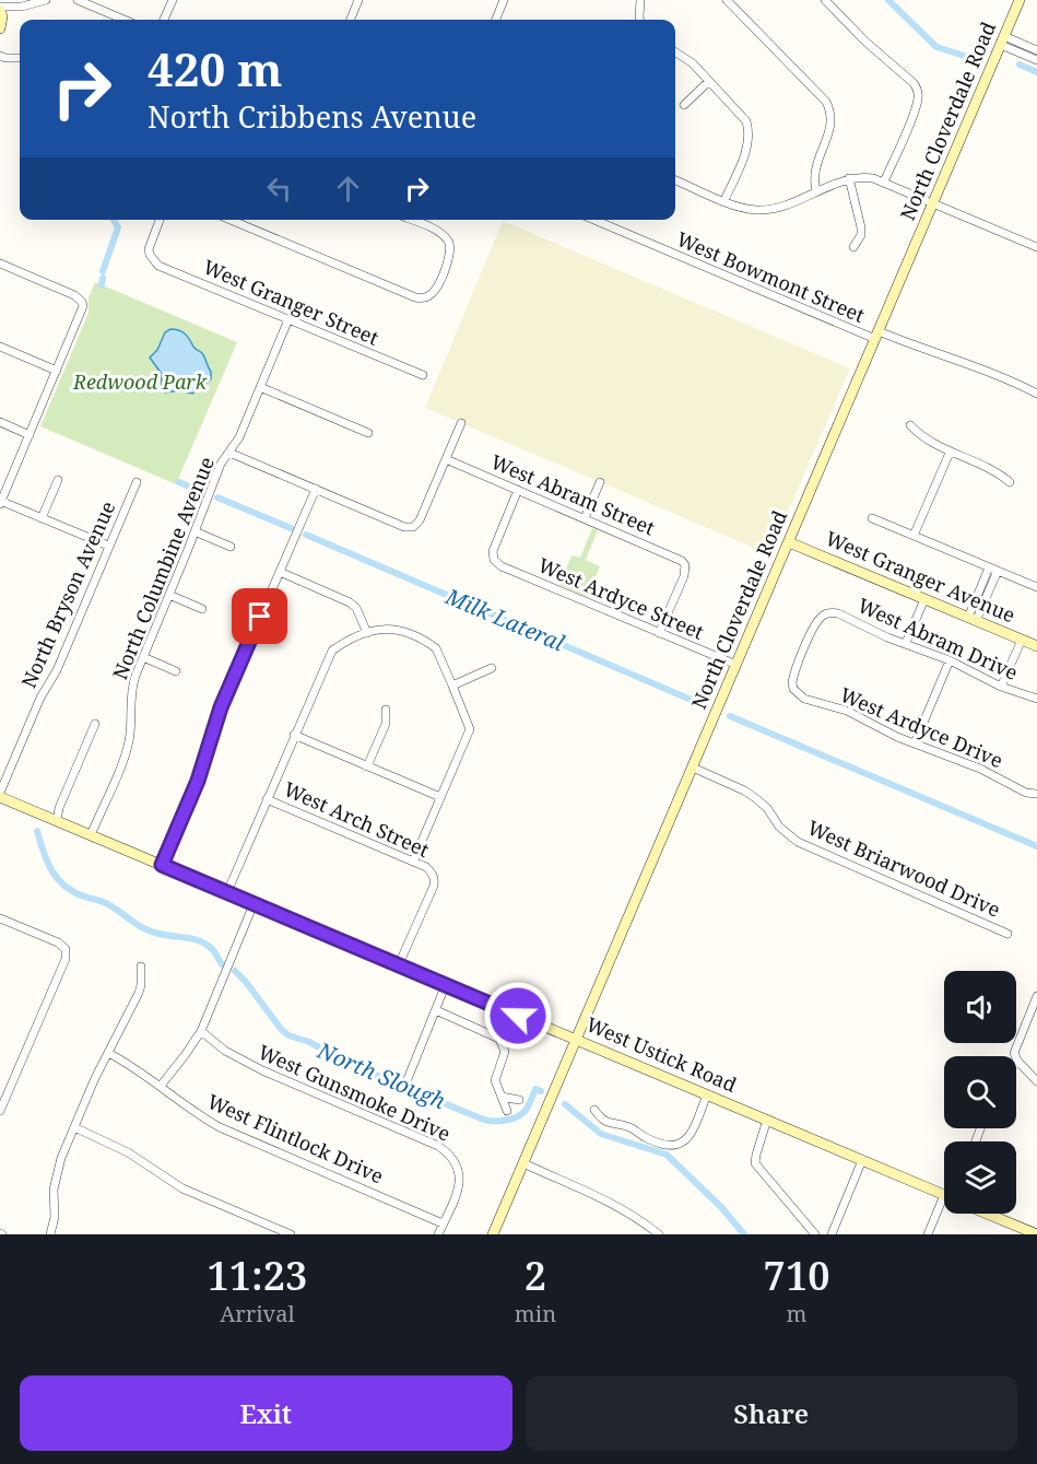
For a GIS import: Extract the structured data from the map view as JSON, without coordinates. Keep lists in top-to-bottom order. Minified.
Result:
{"streets":{"main road":["North Cloverdale Road","West Granger Avenue","West Ustick Road"],"street":["West Bowmont Street","West Granger Street","West Abram Street","North Columbine Avenue","North Bryson Avenue","West Ardyce Street","West Abram Drive","West Ardyce Drive","West Arch Street","West Briarwood Drive","West Gunsmoke Drive","West Flintlock Drive"]},"crossings":[["North Cloverdale Road","West Bowmont Street"],["North Cloverdale Road","West Granger Avenue"],["North Cloverdale Road","West Ardyce Street"],["North Cloverdale Road","West Briarwood Drive"],["North Cloverdale Road","West Ustick Road"],["West Granger Street","North Columbine Avenue"],["West Abram Street","West Ardyce Street"],["North Columbine Avenue","West Ustick Road"],["North Bryson Avenue","West Ustick Road"],["West Abram Drive","West Ardyce Drive"],["West Arch Street","West Ustick Road"],["West Gunsmoke Drive","West Flintlock Drive"]],"water":["Milk Lateral","North Slough"],"parks":["Redwood Park"],"page":{"turn":["420 m","North Cribbens Avenue"],"eta":["11:23","Arrival","2","min","710","m"],"buttons":["Exit","Share"]}}
